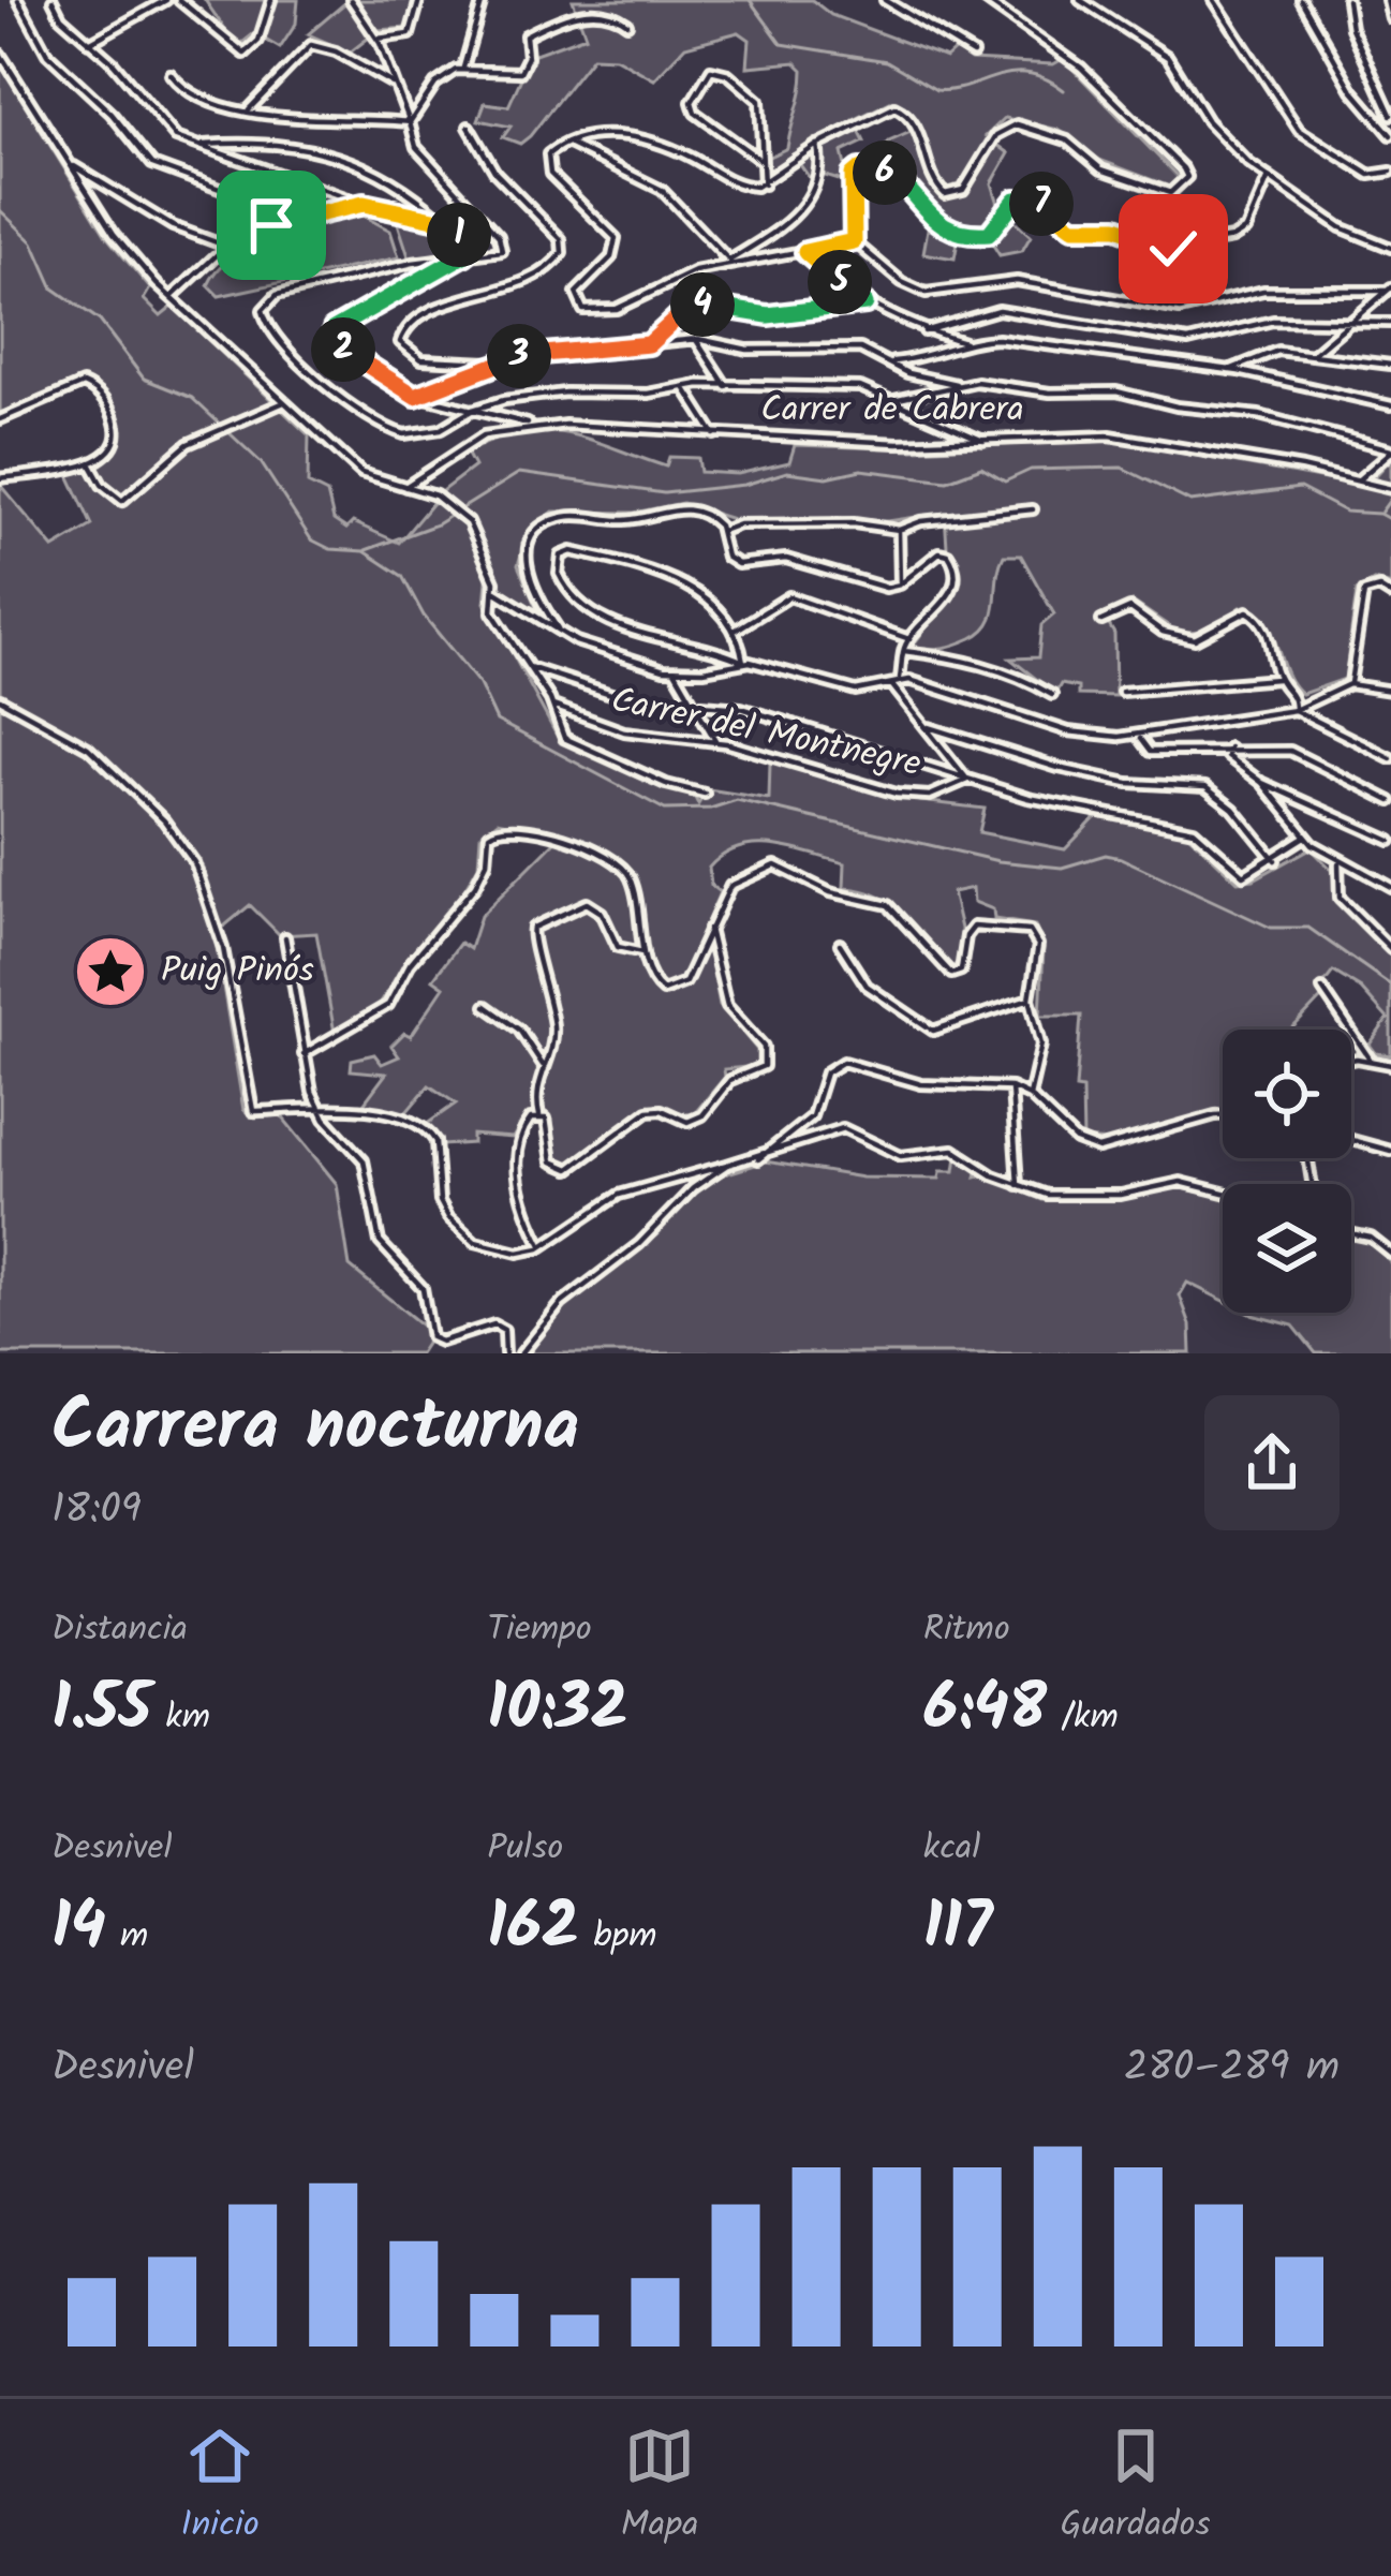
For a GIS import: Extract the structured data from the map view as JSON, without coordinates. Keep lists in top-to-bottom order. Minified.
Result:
{"streets":{"street":["Carrer de Cabrera","Carrer del Montnegre"]},"places":{"place":["Puig Pinós"]},"page":{"pins":["6","7","1","5","4","2","3"],"heading":["Carrera nocturna","18:09"],"stats":[["Distancia","1.55 km"],["Tiempo","10:32"],["Ritmo","6:48 /km"],["Desnivel","14 m"],["Pulso","162 bpm"],["kcal","117"]],"chart":["Desnivel","280–289 m"],"tabs":["Inicio","Mapa","Guardados"]}}
